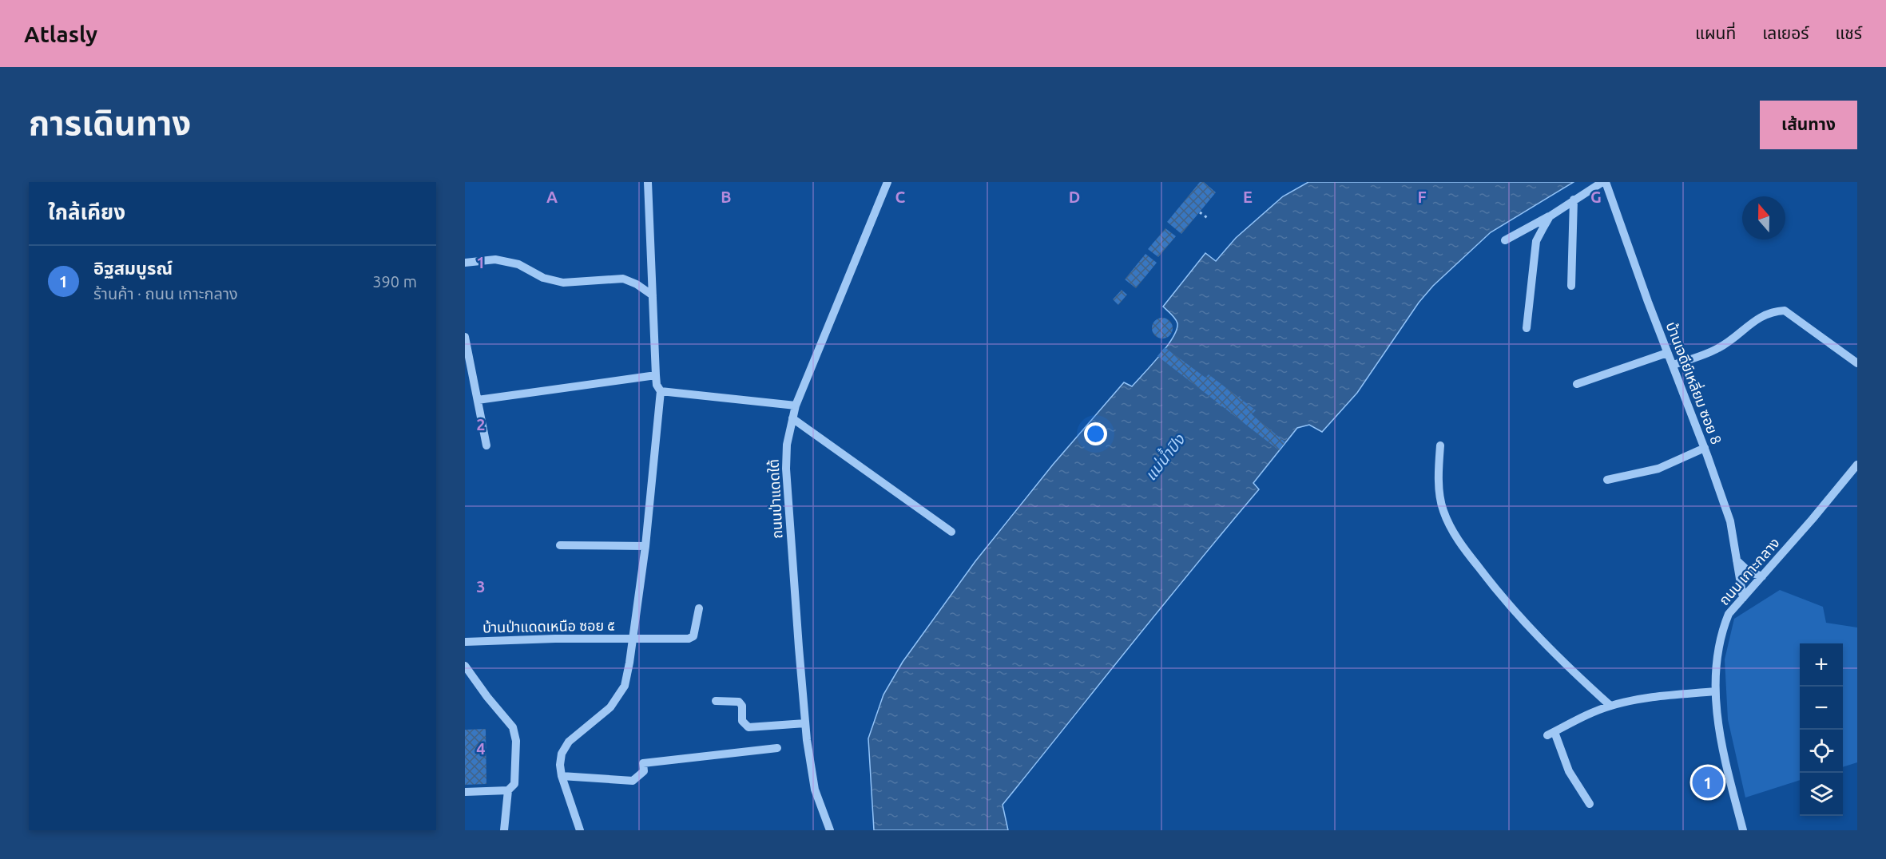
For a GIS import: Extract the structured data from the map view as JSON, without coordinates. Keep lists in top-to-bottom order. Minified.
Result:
{"streets":{"street":["บ้านเจดีย์เหลี่ยม ซอย 8","ถนนป่าแดดใต้","ถนน เกาะกลาง","บ้านป่าแดดเหนือ ซอย ๕"]},"crossings":[["บ้านเจดีย์เหลี่ยม ซอย 8","ถนน เกาะกลาง"]],"water":["แม่น้ำปิง"],"north":"top","page":{"header":"Atlasly","nav":["แผนที่","เลเยอร์","แชร์"],"title":"การเดินทาง","buttons":"เส้นทาง","heading":"ใกล้เคียง","list":[{"mark":"1","name":"อิฐสมบูรณ์","note":"ร้านค้า · ถนน เกาะกลาง","value":"390 m"}],"map_buttons":["+","−"],"pins":"1"},"grid":{"columns":["A","B","C","D","E","F","G"],"rows":["1","2","3","4"]}}
